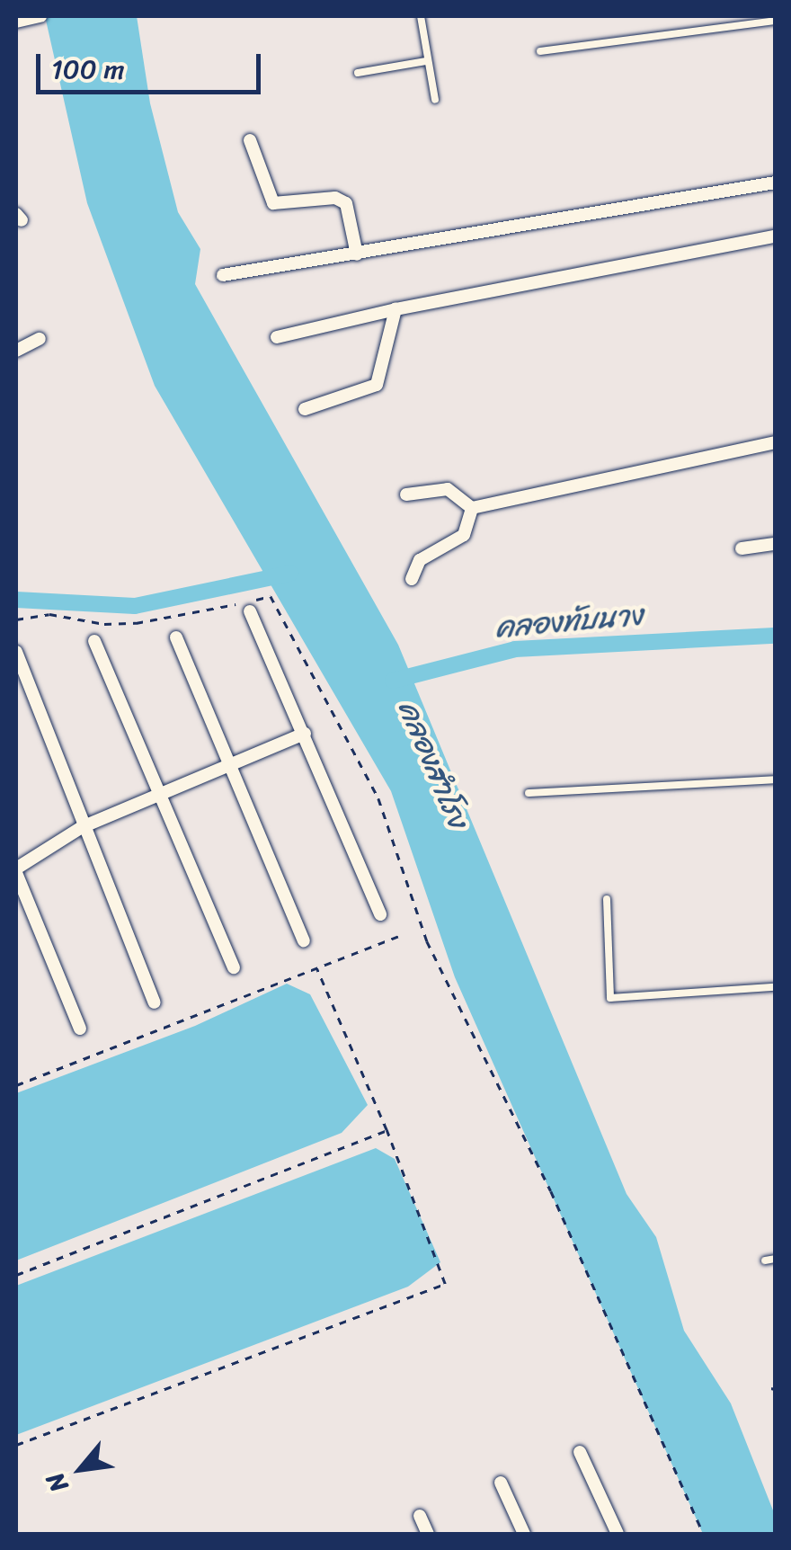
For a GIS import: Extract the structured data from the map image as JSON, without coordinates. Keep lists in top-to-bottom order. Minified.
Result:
{"water":["คลองทับนาง","คลองสำโรง"],"scale_bar":"100 m","north":"bottom left"}
